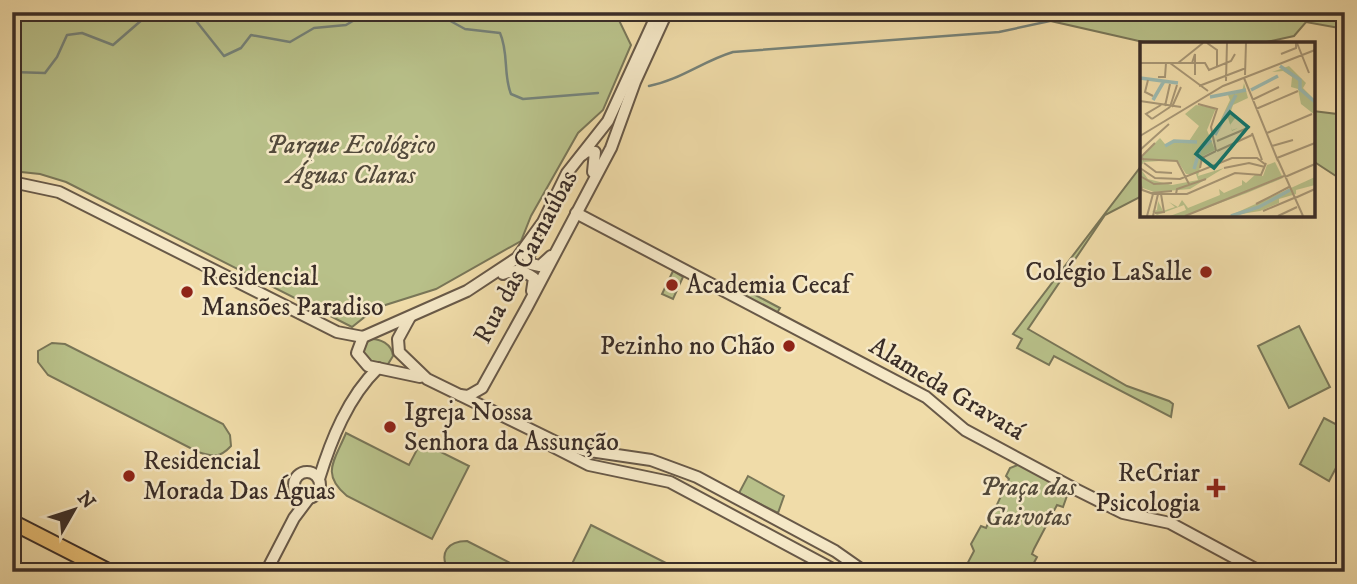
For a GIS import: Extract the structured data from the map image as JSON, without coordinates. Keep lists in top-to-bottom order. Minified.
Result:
{"streets":{"street":["Rua das Carnaúbas","Alameda Gravatá"]},"crossings":[["Rua das Carnaúbas","Alameda Gravatá"]],"parks":["Parque Ecológico Águas Claras","Praça das Gaivotas"],"places":{"other":["Colégio LaSalle","Academia Cecaf","Residencial Mansões Paradiso","Pezinho no Chão","Igreja Nossa Senhora da Assunção","Residencial Morada Das Águas"],"health":["ReCriar Psicologia"]},"north":"top right"}
